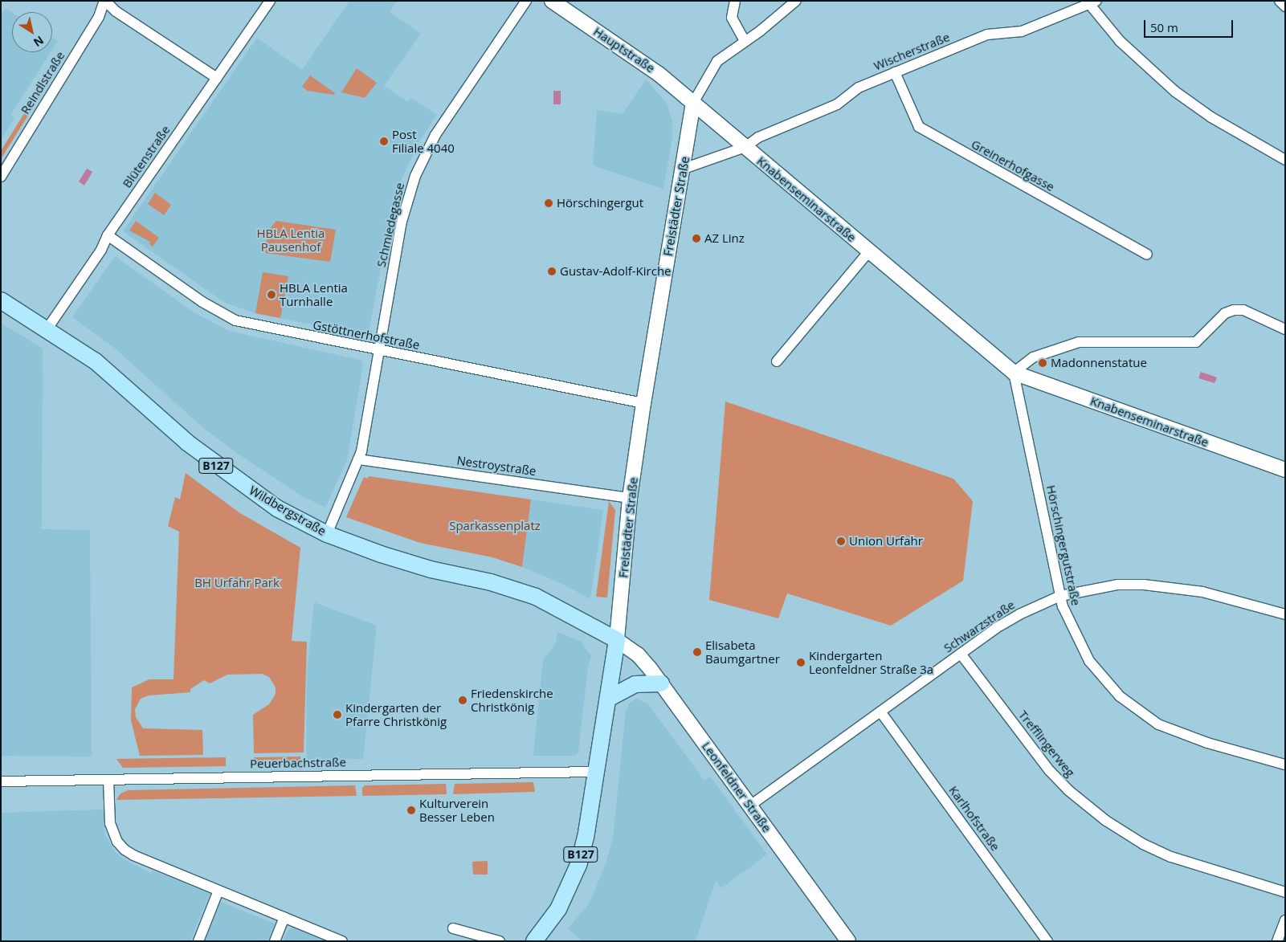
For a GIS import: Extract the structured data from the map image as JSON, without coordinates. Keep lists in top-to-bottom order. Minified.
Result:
{"streets":{"main road":["Freistädter Straße","B127","Wildbergstraße"],"street":["Hauptstraße","Wischerstraße","Reindlstraße","Blütenstraße","Greinerhofgasse","Knabenseminarstraße","Schmiedegasse","Gstöttnerhofstraße","Nestroystraße","Hörschingergutstraße","Schwarzstraße","Trefflingerweg","Peuerbachstraße","Leonfeldner Straße","Karlhofstraße"]},"crossings":[["Hauptstraße","Knabenseminarstraße"],["Hauptstraße","Freistädter Straße"],["Wischerstraße","Greinerhofgasse"],["Wischerstraße","Knabenseminarstraße"],["Blütenstraße","Gstöttnerhofstraße"],["Blütenstraße","Wildbergstraße"],["Knabenseminarstraße","Freistädter Straße"],["Knabenseminarstraße","Hörschingergutstraße"],["Freistädter Straße","Gstöttnerhofstraße"],["Freistädter Straße","Nestroystraße"],["Freistädter Straße","Wildbergstraße"],["Freistädter Straße","Peuerbachstraße"],["Freistädter Straße","Leonfeldner Straße"],["Schmiedegasse","Gstöttnerhofstraße"],["Schmiedegasse","Nestroystraße"],["Wildbergstraße","Leonfeldner Straße"],["Hörschingergutstraße","Schwarzstraße"],["Schwarzstraße","Trefflingerweg"],["Schwarzstraße","Leonfeldner Straße"],["Schwarzstraße","Karlhofstraße"]],"parks":["HBLA Lentia Pausenhof","Sparkassenplatz","BH Urfahr Park"],"places":["Post Filiale 4040","Hörschingergut","AZ Linz","Gustav-Adolf-Kirche","HBLA Lentia Turnhalle","Madonnenstatue","Union Urfahr","Elisabeta Baumgartner","Kindergarten Leonfeldner Straße 3a","Friedenskirche Christkönig","Kindergarten der Pfarre Christkönig","Kulturverein Besser Leben"],"scale_bar":"50 m","north":"bottom right"}
